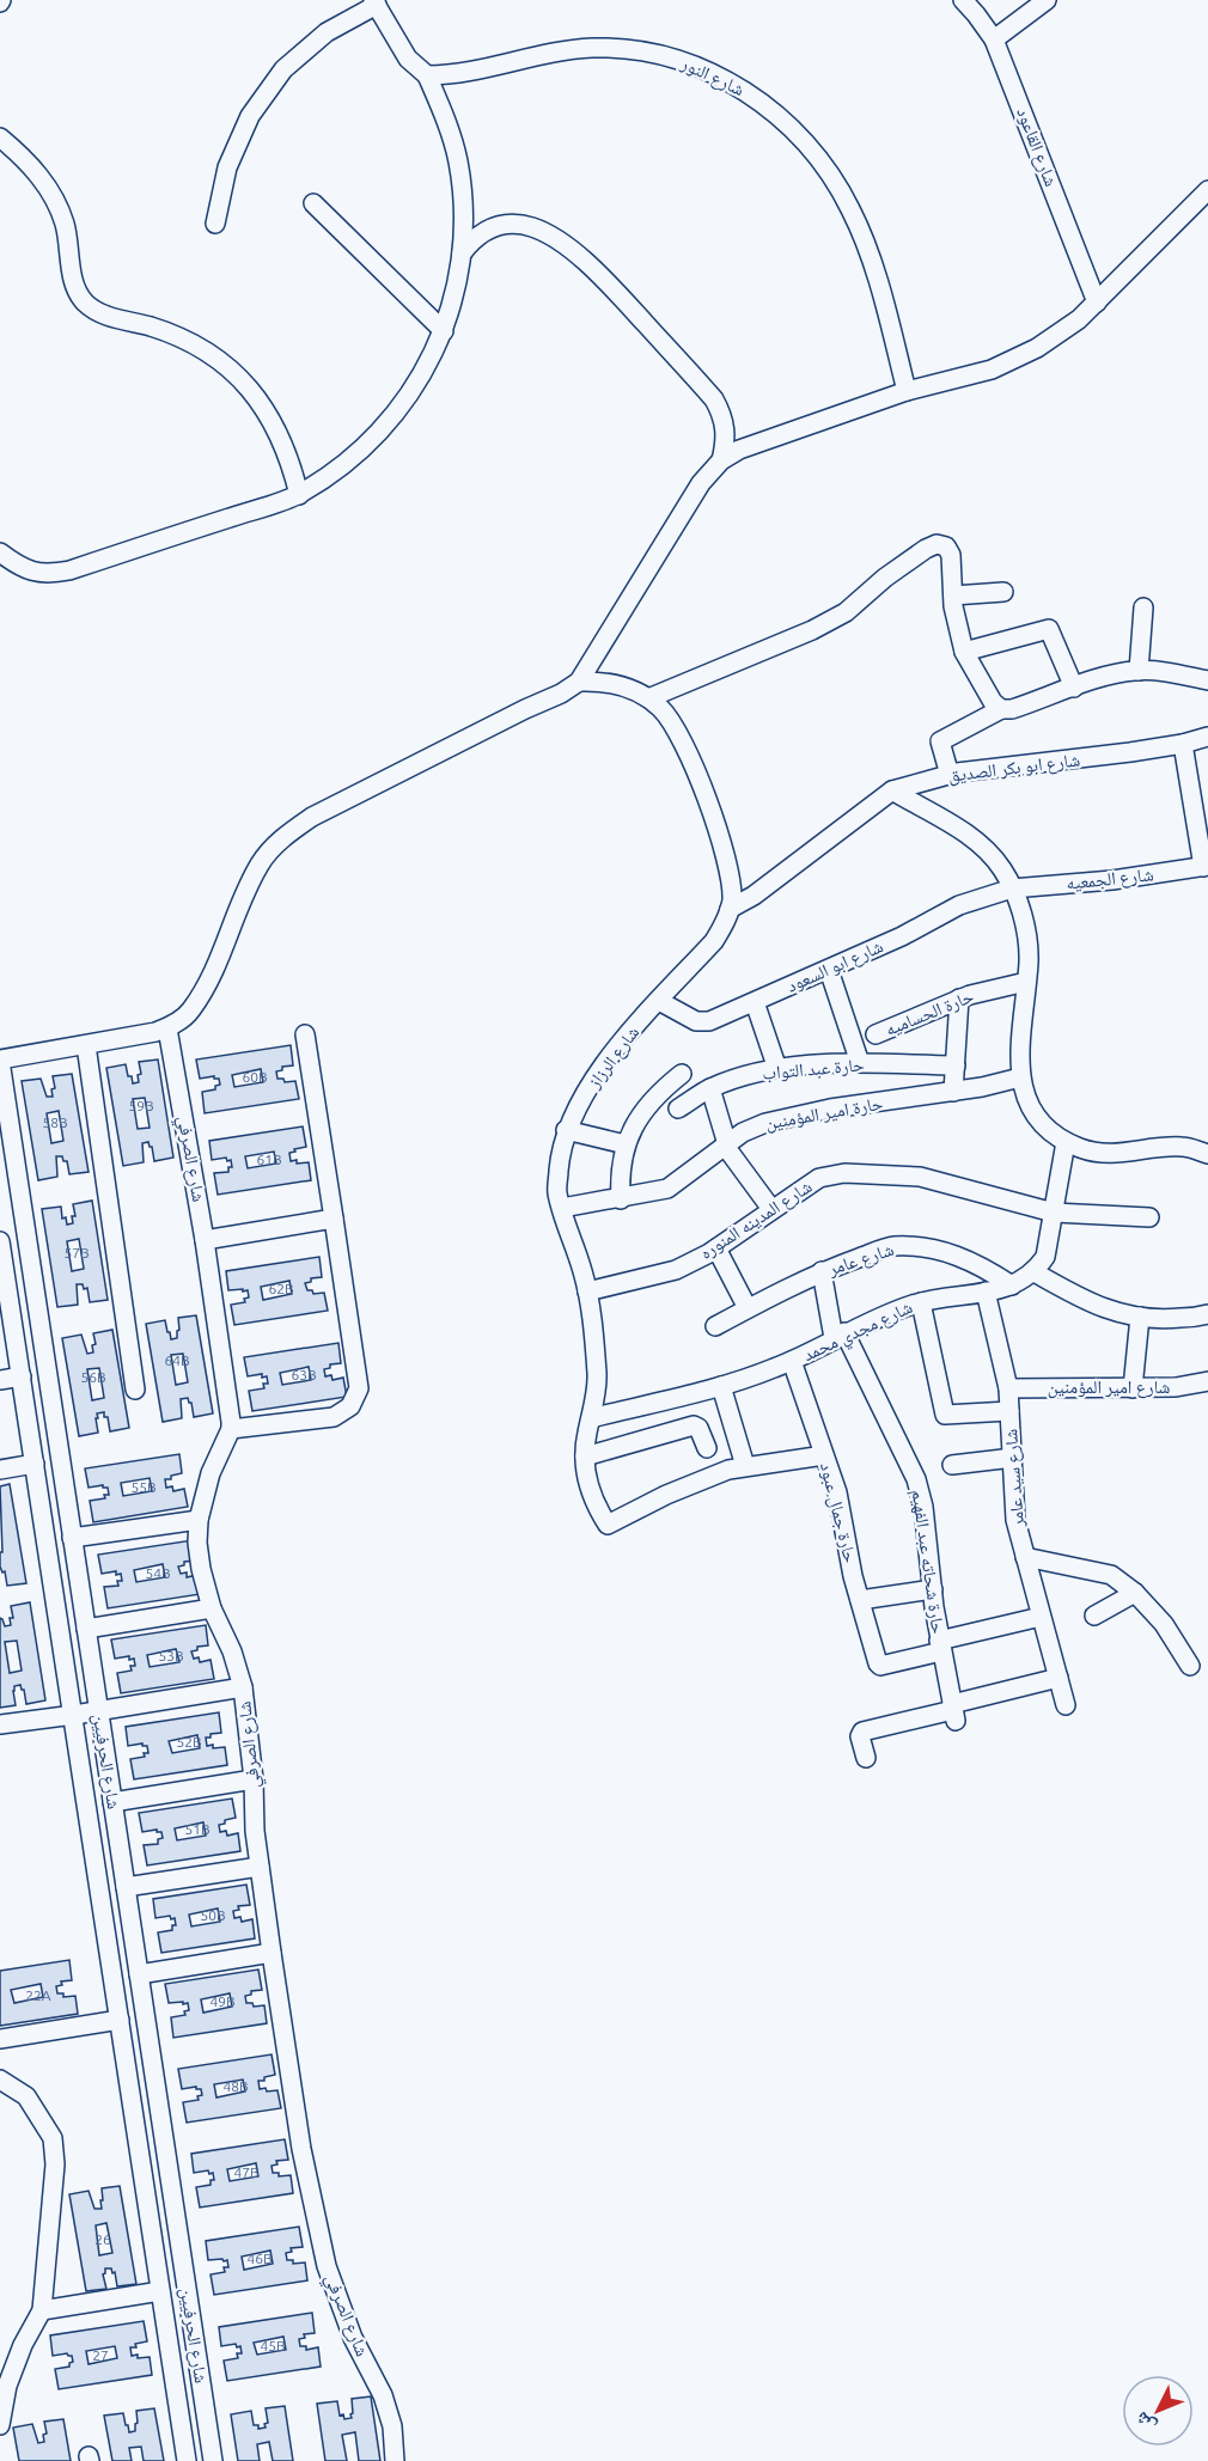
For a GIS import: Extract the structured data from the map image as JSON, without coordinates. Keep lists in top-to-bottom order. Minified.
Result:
{"streets":{"street":["شارع النور","شارع القاعود","شارع ابو بكر الصديق","شارع الجمعيه","شارع ابو السعود","حارة الحساميه","شارع الرزاز","حارة عبد التواب","حارة امير المؤمنين","شارع الصرفي","شارع المدينه المنوره","شارع عامر","شارع مجدي محمد","شارع امير المؤمنين","شارع سيد عامر","حارة جمال عبود","حارة شحاته عبد الفهيم","شارع الحرفيين"]},"crossings":[["شارع ابو بكر الصديق","شارع الرزاز"],["شارع الجمعيه","شارع ابو السعود"],["شارع ابو السعود","شارع الرزاز"],["شارع الرزاز","حارة امير المؤمنين"],["شارع الرزاز","شارع المدينه المنوره"],["شارع الرزاز","شارع مجدي محمد"],["شارع عامر","شارع مجدي محمد"],["شارع عامر","حارة شحاته عبد الفهيم"],["شارع مجدي محمد","شارع سيد عامر"],["شارع مجدي محمد","حارة جمال عبود"],["شارع مجدي محمد","حارة شحاته عبد الفهيم"],["شارع امير المؤمنين","شارع سيد عامر"],["حارة جمال عبود","حارة شحاته عبد الفهيم"]],"house_numbers":["60B","59B","58B","61B","57B","62B","64B","63B","56B","55B","54B","53B","52B","51B","50B","22A","49B","48B","47B","26","46B","45B","27"],"north":"bottom left"}
